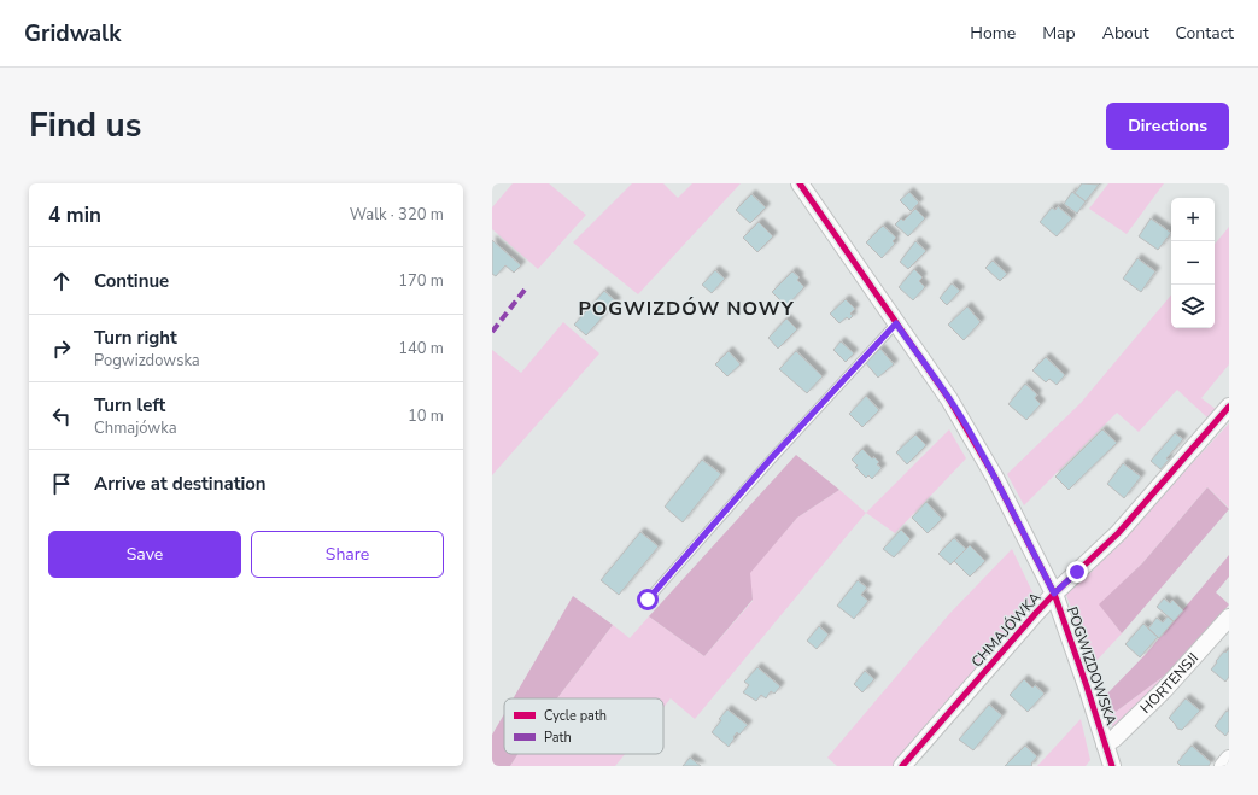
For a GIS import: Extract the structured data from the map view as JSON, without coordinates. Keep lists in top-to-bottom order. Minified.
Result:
{"streets":{"street":["CHMAJÓWKA","POGWIZDOWSKA","HORTENSJI"]},"crossings":[["CHMAJÓWKA","POGWIZDOWSKA"],["POGWIZDOWSKA","HORTENSJI"]],"districts":["POGWIZDÓW NOWY"],"legend":["Cycle path","Path"],"page":{"header":"Gridwalk","nav":["Home","Map","About","Contact"],"title":"Find us","buttons":["Directions",["Save","Share"]],"heading":["4 min","Walk · 320 m"],"map_buttons":["+","−"],"list":[["Continue","170 m"],["Turn right","Pogwizdowska","140 m"],["Turn left","Chmajówka","10 m"],"Arrive at destination"]}}
